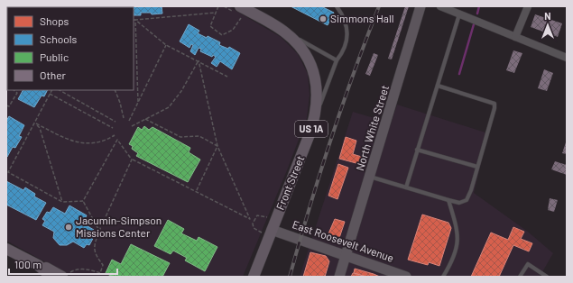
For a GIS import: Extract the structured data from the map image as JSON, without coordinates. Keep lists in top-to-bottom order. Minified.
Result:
{"streets":{"main road":["North White Street","US 1A","Front Street","East Roosevelt Avenue"]},"crossings":[["North White Street","East Roosevelt Avenue"],["US 1A","Front Street"],["Front Street","East Roosevelt Avenue"]],"places":["Simmons Hall","Jacumin-Simpson Missions Center"],"legend":["Shops","Schools","Public","Other"],"scale_bar":"100 m","north":"top"}
